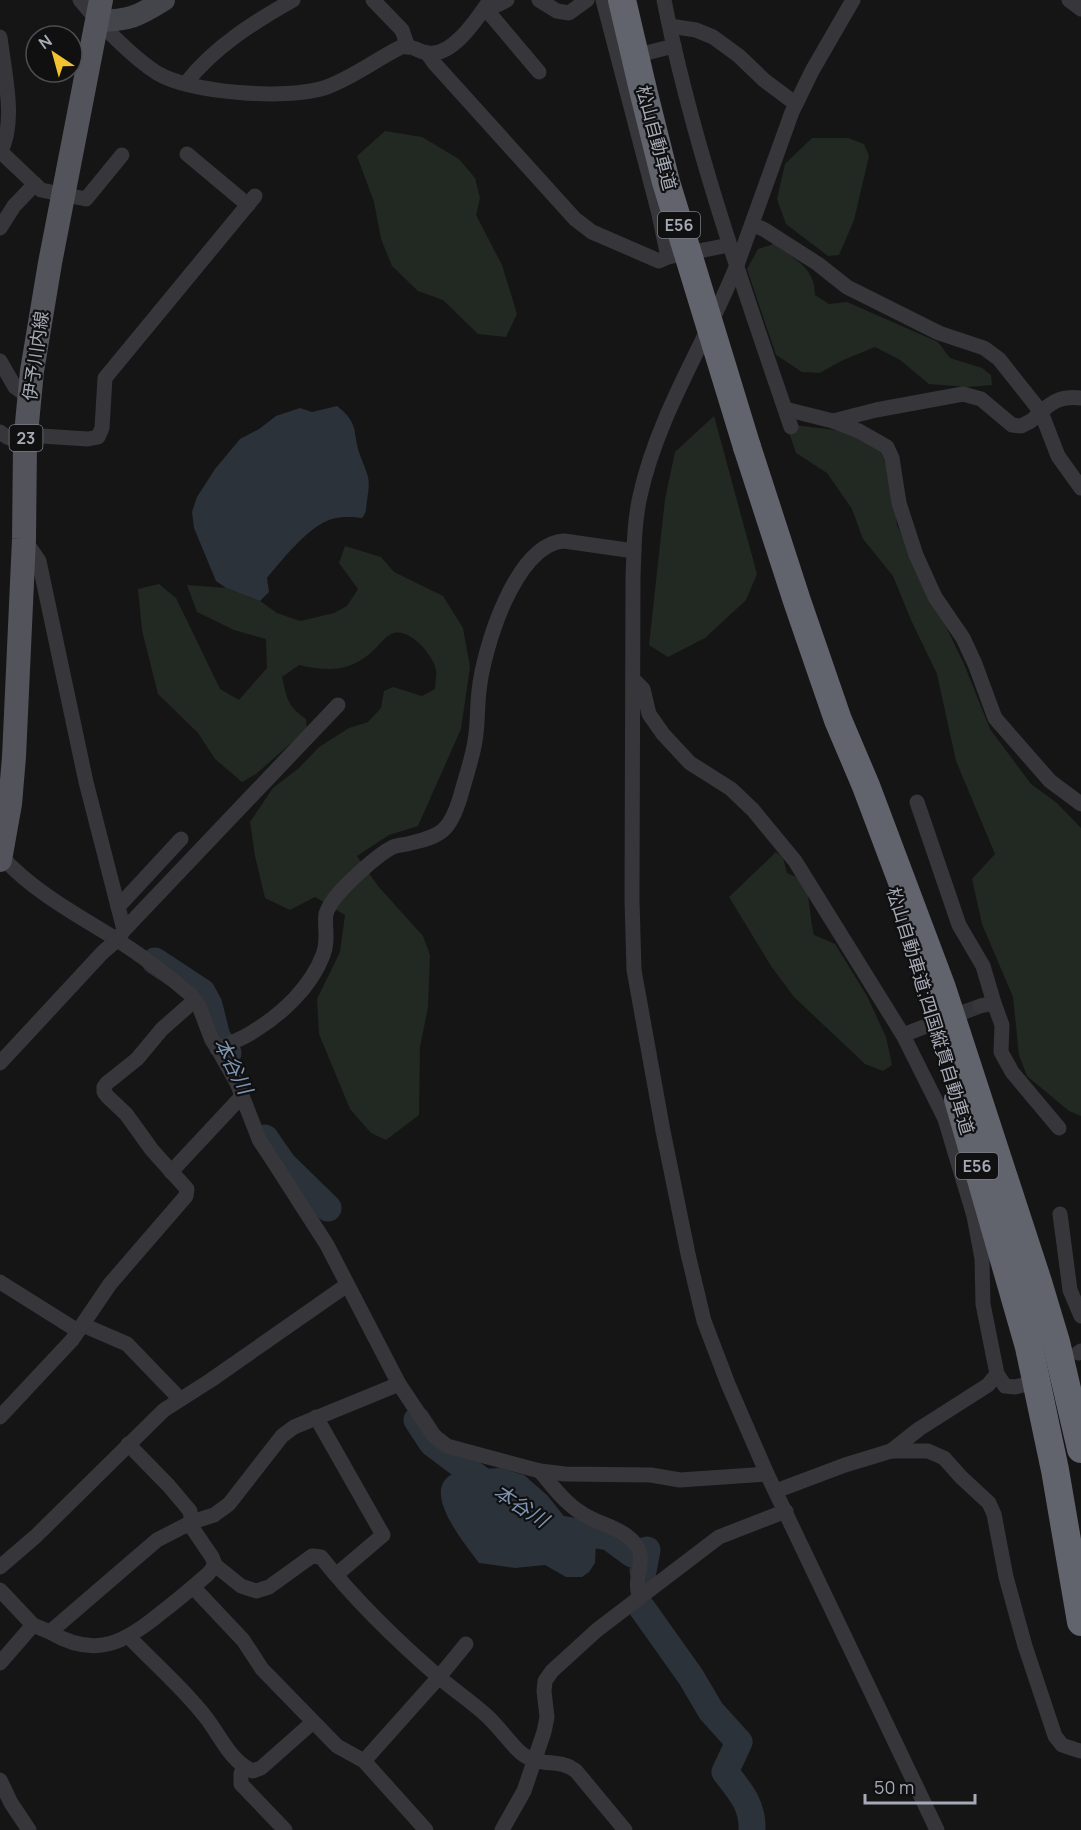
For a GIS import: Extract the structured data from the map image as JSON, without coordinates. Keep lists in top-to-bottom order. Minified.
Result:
{"streets":{"highway":["松山自動車道","E56","松山自動車道;四国縦貫自動車道"],"main road":["伊予川内線","23"]},"crossings":[["松山自動車道","松山自動車道;四国縦貫自動車道"]],"water":["本谷川"],"scale_bar":"50 m","north":"top left"}
